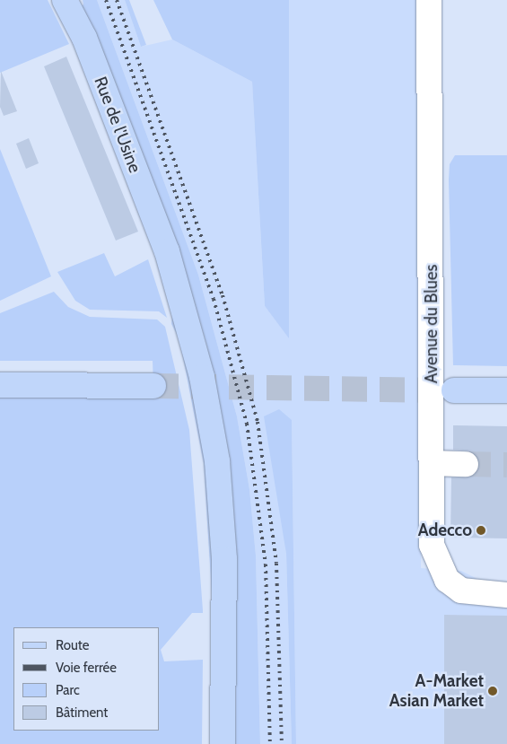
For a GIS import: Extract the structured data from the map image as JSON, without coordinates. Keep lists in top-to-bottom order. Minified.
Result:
{"streets":{"main road":["Rue de l'Usine"],"street":["Avenue du Blues"]},"places":["Adecco","A-Market Asian Market"],"legend":["Route","Voie ferrée","Parc","Bâtiment"]}
